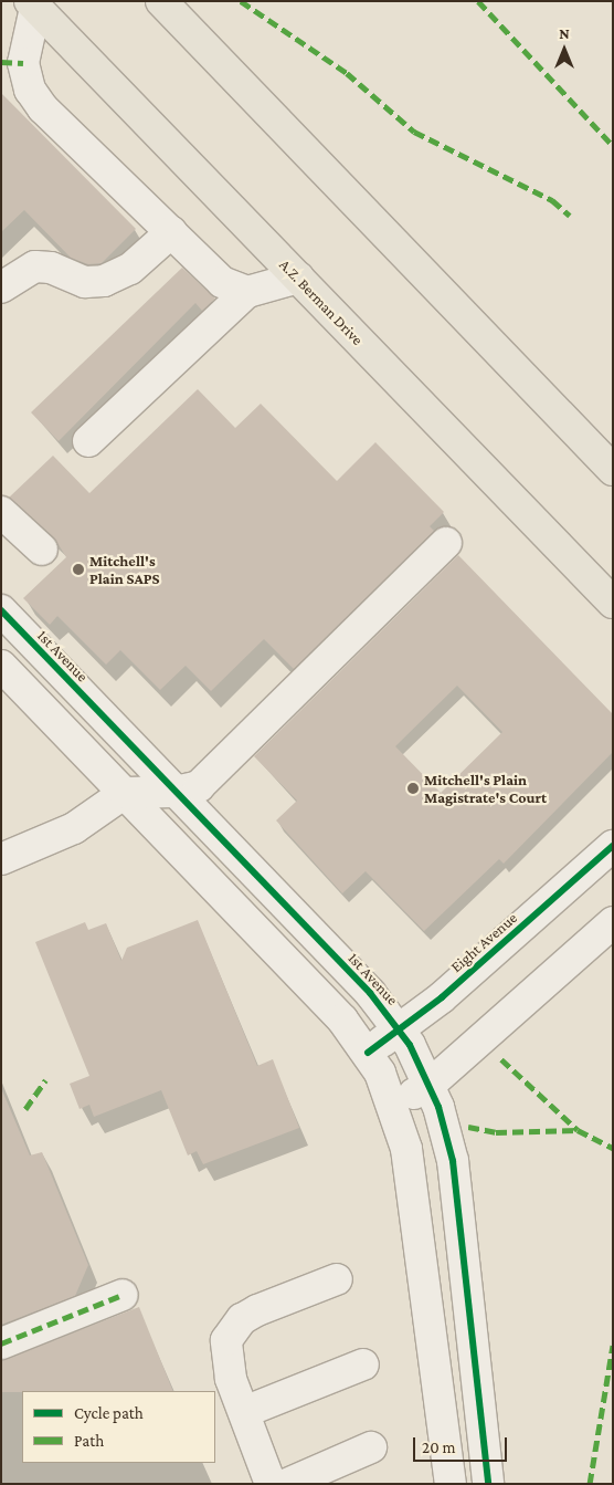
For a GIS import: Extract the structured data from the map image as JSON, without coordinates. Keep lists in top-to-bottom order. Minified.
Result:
{"streets":{"main road":["A.Z. Berman Drive"],"street":["1st Avenue","Eight Avenue"]},"crossings":[["1st Avenue","Eight Avenue"]],"places":["Mitchell's Plain SAPS","Mitchell's Plain Magistrate's Court"],"legend":["Cycle path","Path"],"scale_bar":"20 m","north":"top"}
